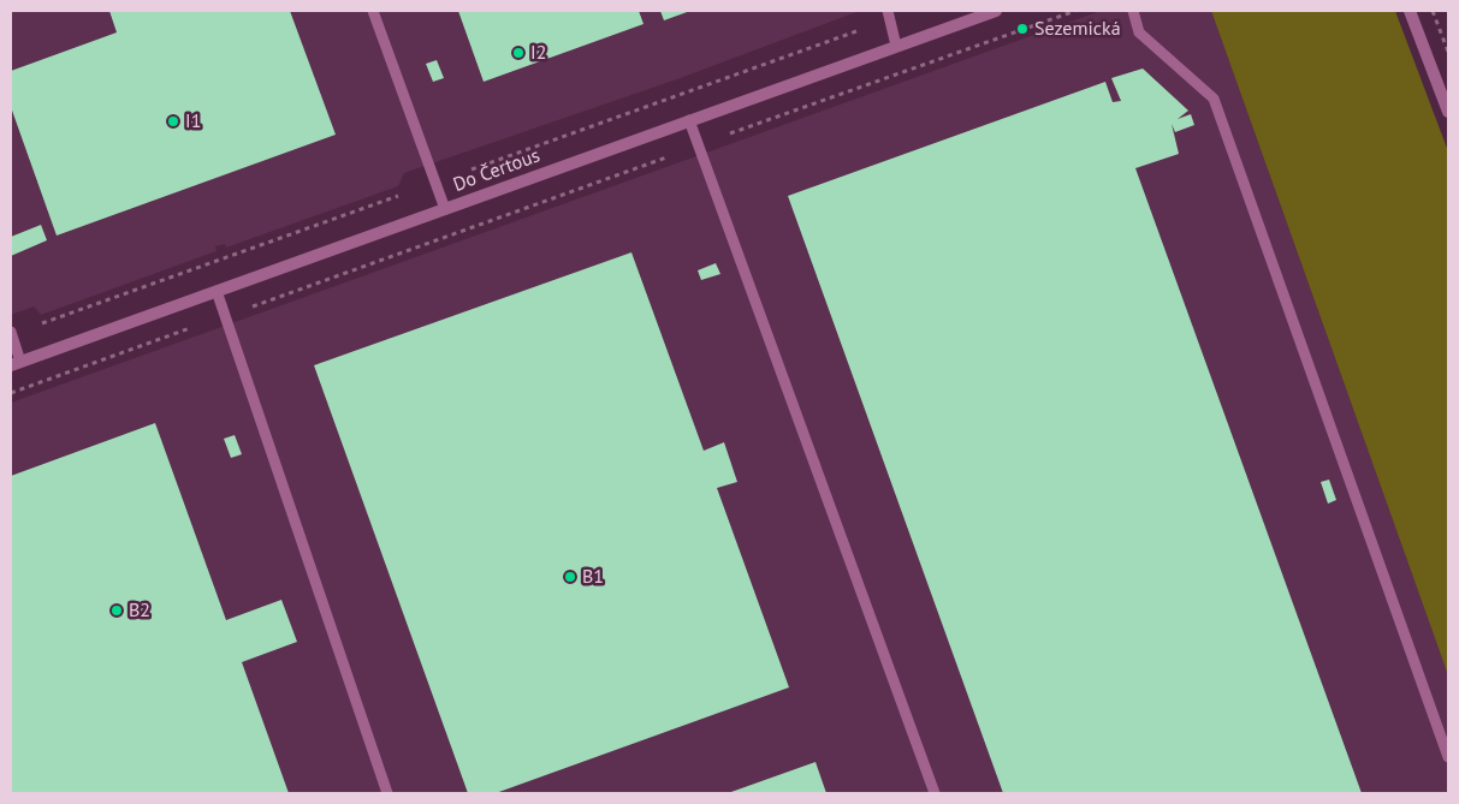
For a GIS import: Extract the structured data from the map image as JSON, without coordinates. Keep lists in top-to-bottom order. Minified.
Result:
{"streets":{"street":["Do Čertous"]},"places":["Sezemická","I2","I1","B1","B2"]}
